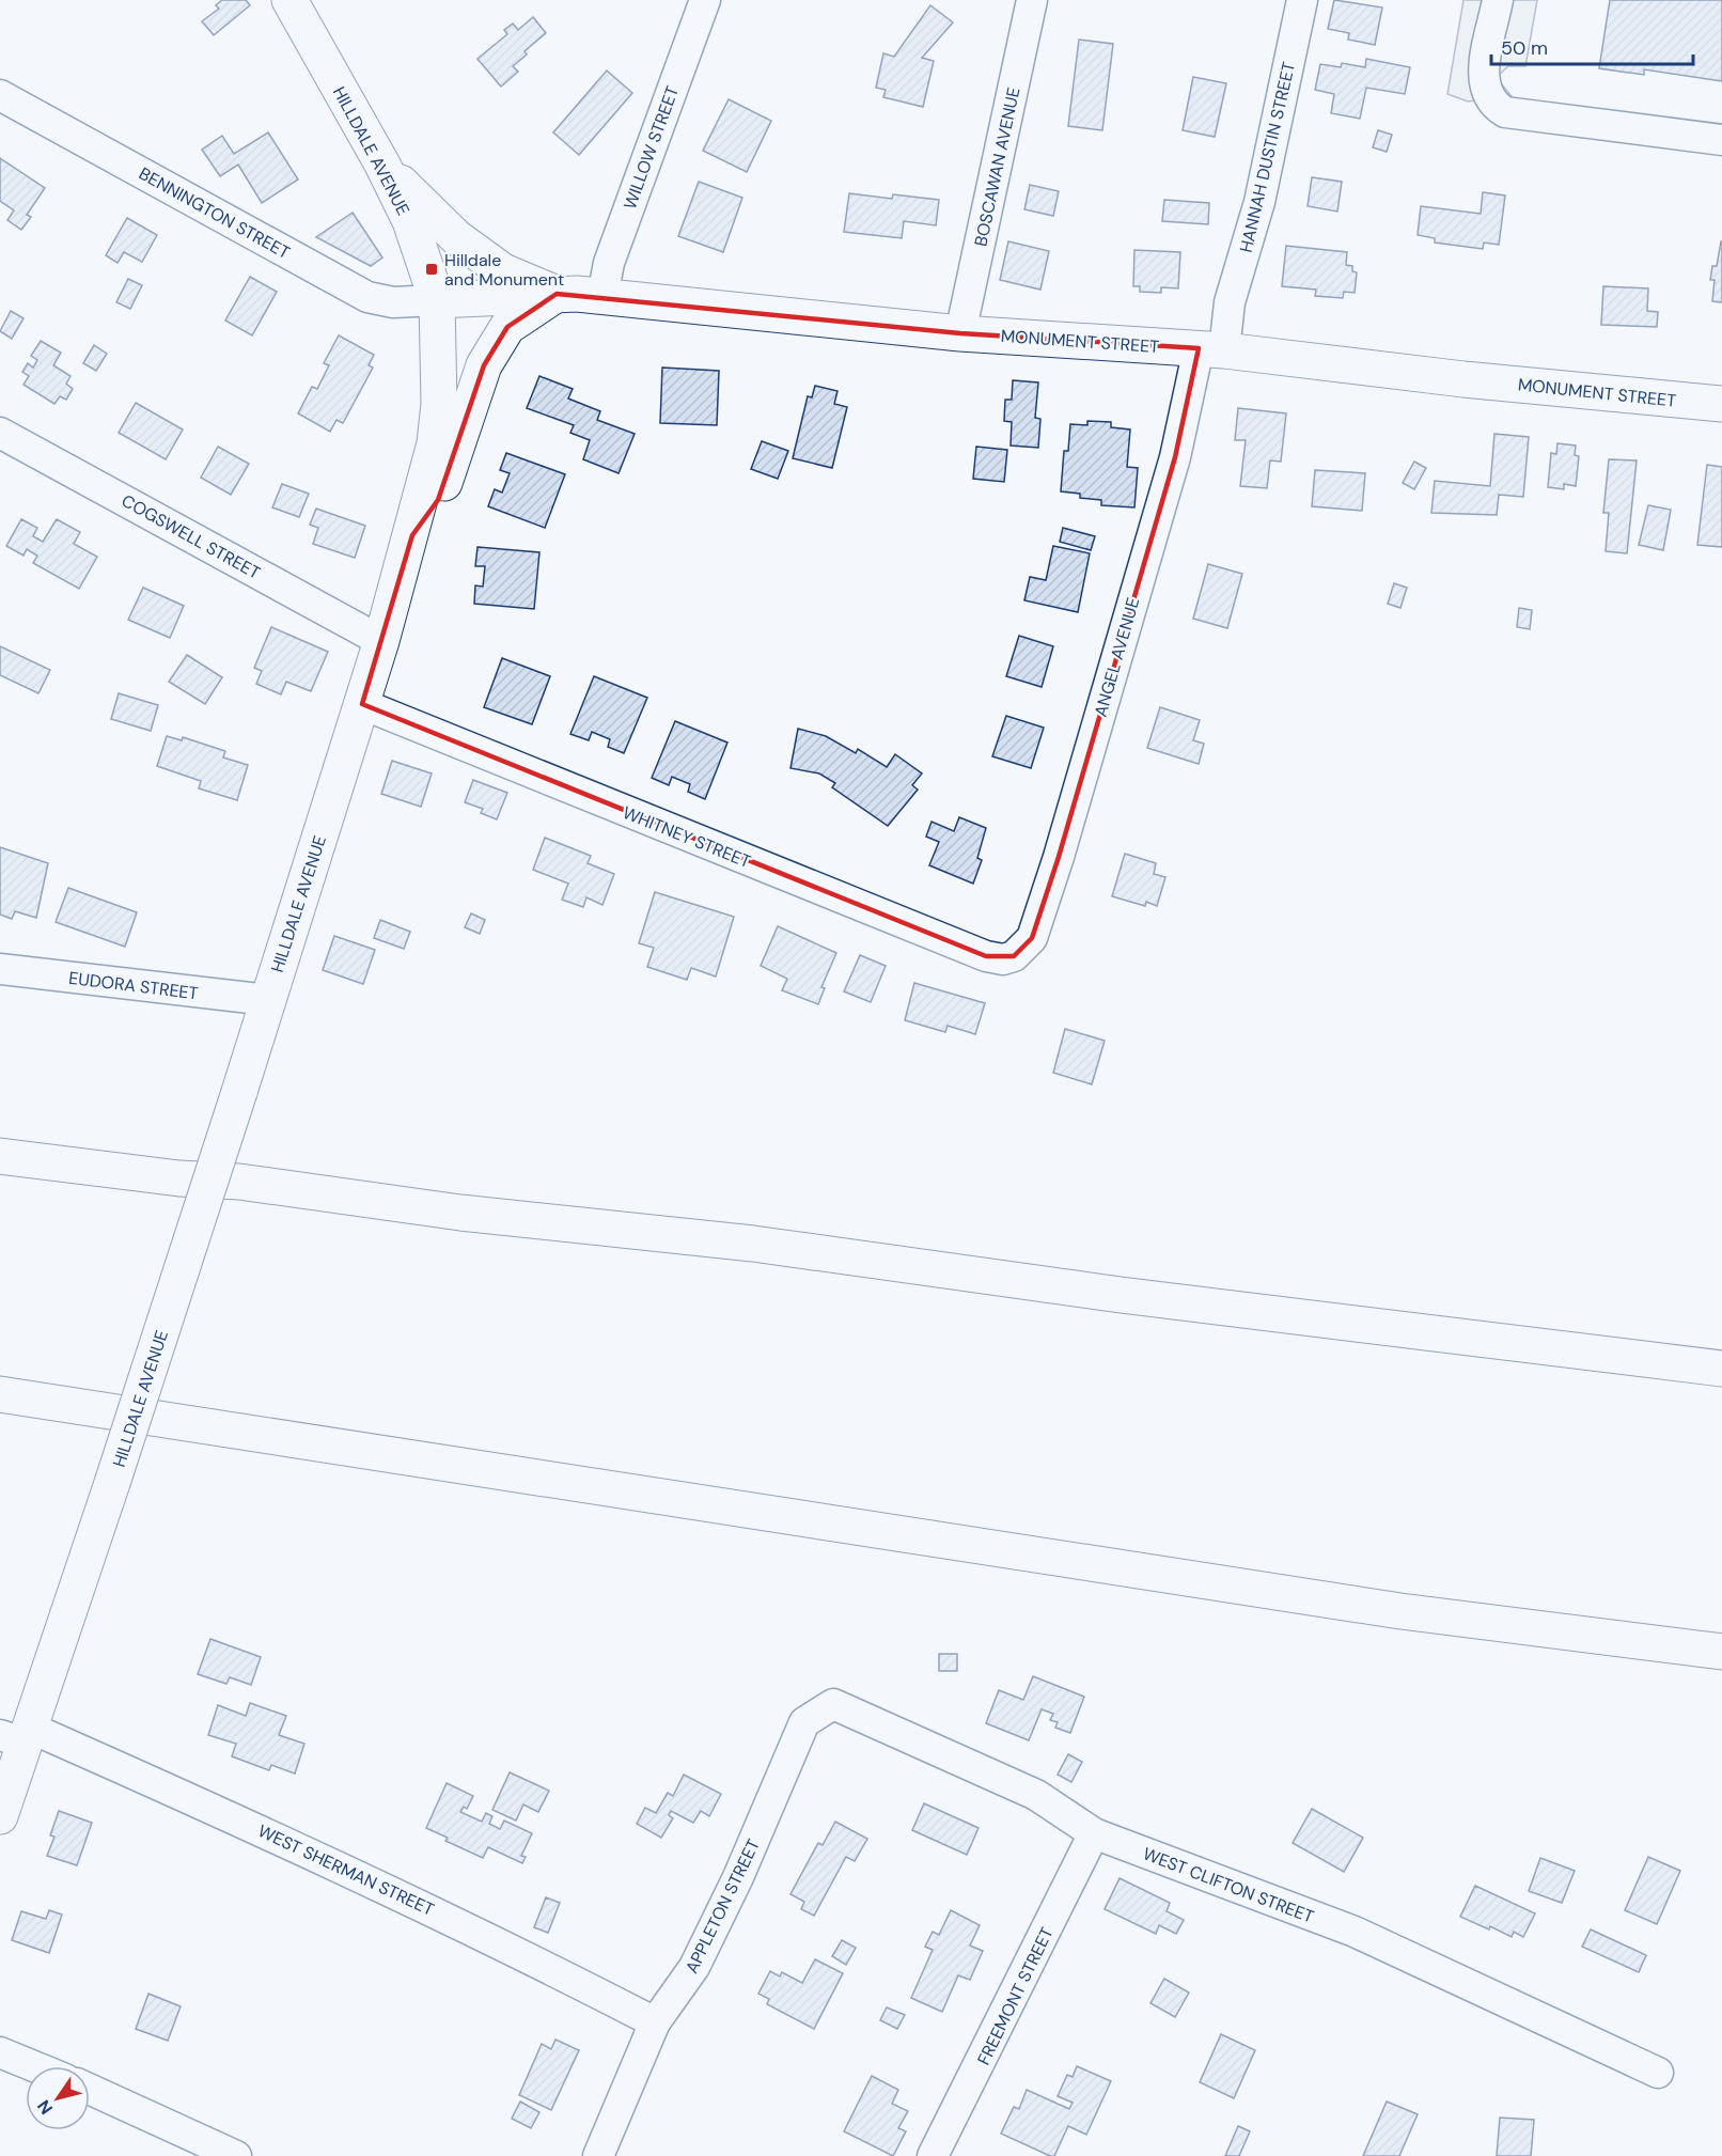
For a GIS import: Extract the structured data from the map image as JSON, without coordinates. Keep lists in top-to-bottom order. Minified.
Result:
{"streets":{"main road":["HILLDALE AVENUE","MONUMENT STREET"],"street":["WILLOW STREET","HANNAH DUSTIN STREET","BOSCAWAN AVENUE","BENNINGTON STREET","COGSWELL STREET","ANGEL AVENUE","WHITNEY STREET","EUDORA STREET","WEST SHERMAN STREET","WEST CLIFTON STREET","APPLETON STREET","FREEMONT STREET"]},"crossings":[["WILLOW STREET","MONUMENT STREET"],["HILLDALE AVENUE","BENNINGTON STREET"],["HILLDALE AVENUE","MONUMENT STREET"],["HILLDALE AVENUE","COGSWELL STREET"],["HILLDALE AVENUE","WHITNEY STREET"],["HILLDALE AVENUE","EUDORA STREET"],["HILLDALE AVENUE","WEST SHERMAN STREET"],["HANNAH DUSTIN STREET","MONUMENT STREET"],["HANNAH DUSTIN STREET","ANGEL AVENUE"],["BOSCAWAN AVENUE","MONUMENT STREET"],["BENNINGTON STREET","MONUMENT STREET"],["MONUMENT STREET","ANGEL AVENUE"],["ANGEL AVENUE","WHITNEY STREET"],["WEST SHERMAN STREET","APPLETON STREET"],["WEST CLIFTON STREET","APPLETON STREET"],["WEST CLIFTON STREET","FREEMONT STREET"]],"places":{"transit":["Hilldale and Monument"]},"scale_bar":"50 m","north":"bottom left"}
